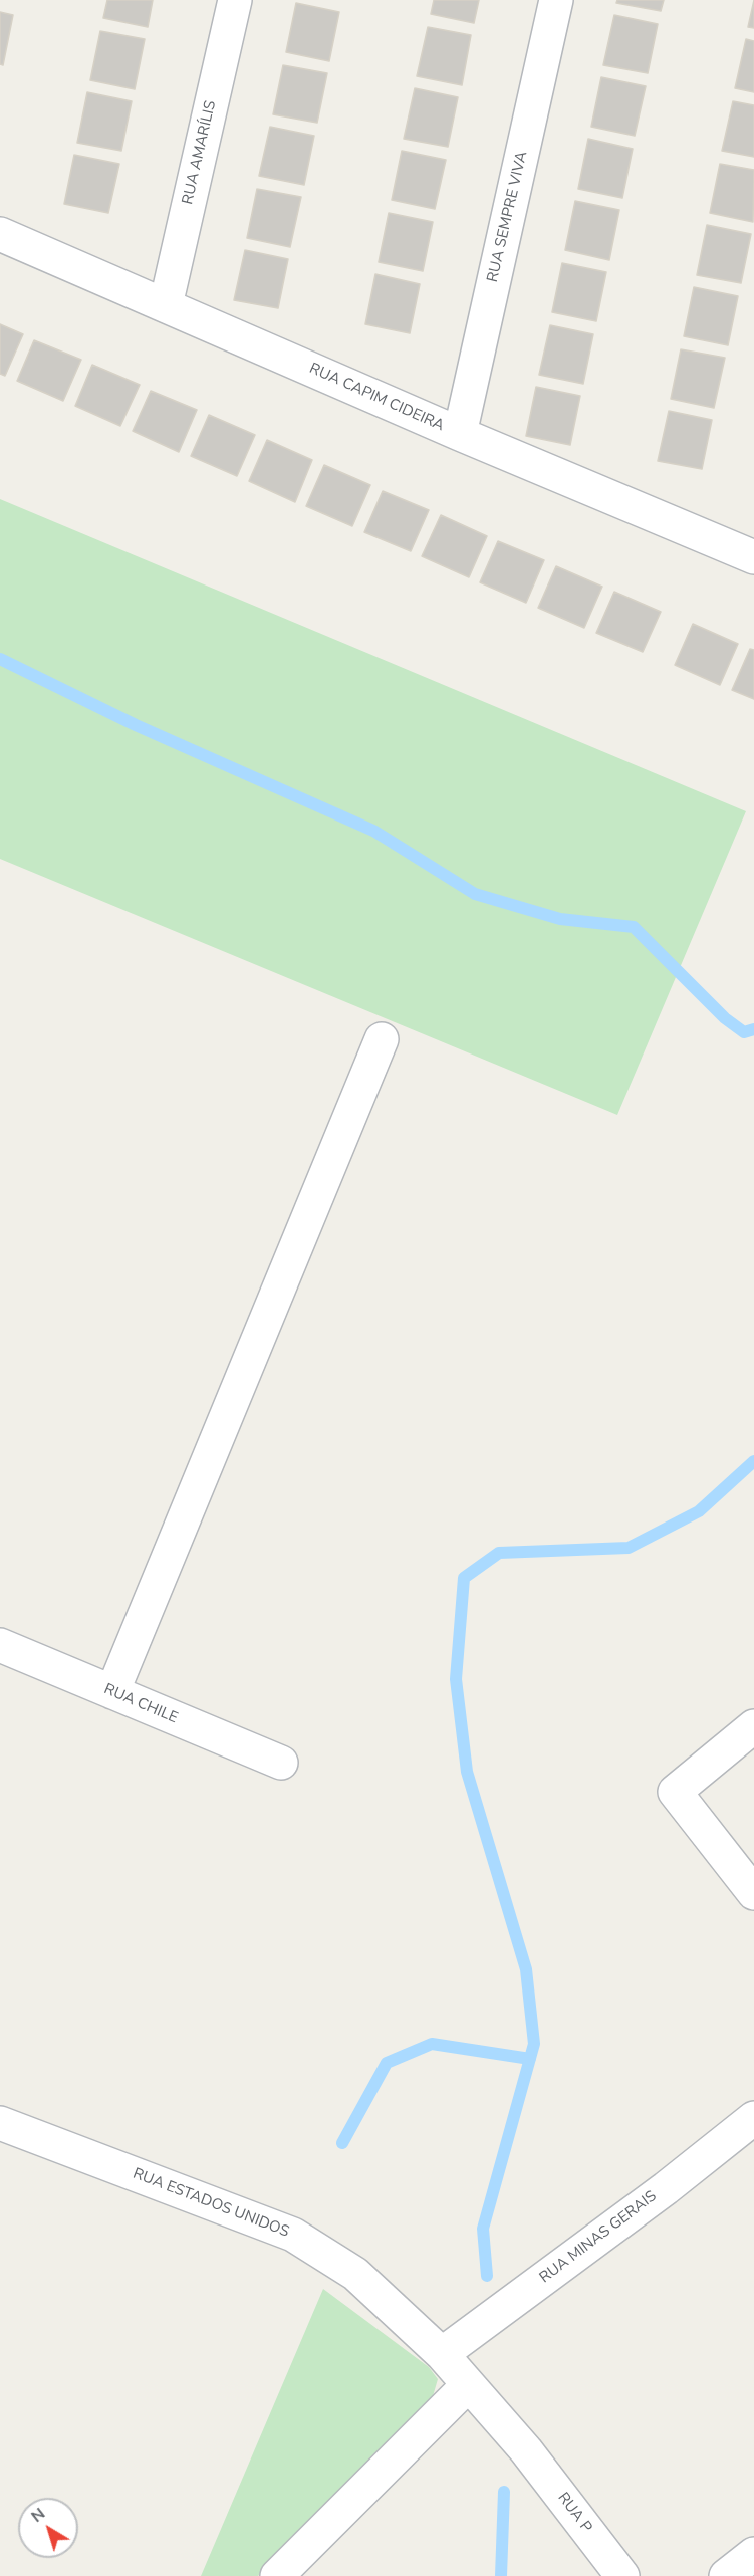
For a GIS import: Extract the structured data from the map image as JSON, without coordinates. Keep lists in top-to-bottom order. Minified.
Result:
{"streets":{"street":["RUA AMARÍLIS","RUA SEMPRE VIVA","RUA CAPIM CIDEIRA","RUA CHILE","RUA ESTADOS UNIDOS","RUA MINAS GERAIS","RUA P"]},"crossings":[["RUA AMARÍLIS","RUA CAPIM CIDEIRA"],["RUA SEMPRE VIVA","RUA CAPIM CIDEIRA"],["RUA ESTADOS UNIDOS","RUA MINAS GERAIS"],["RUA ESTADOS UNIDOS","RUA P"]],"north":"top left"}
